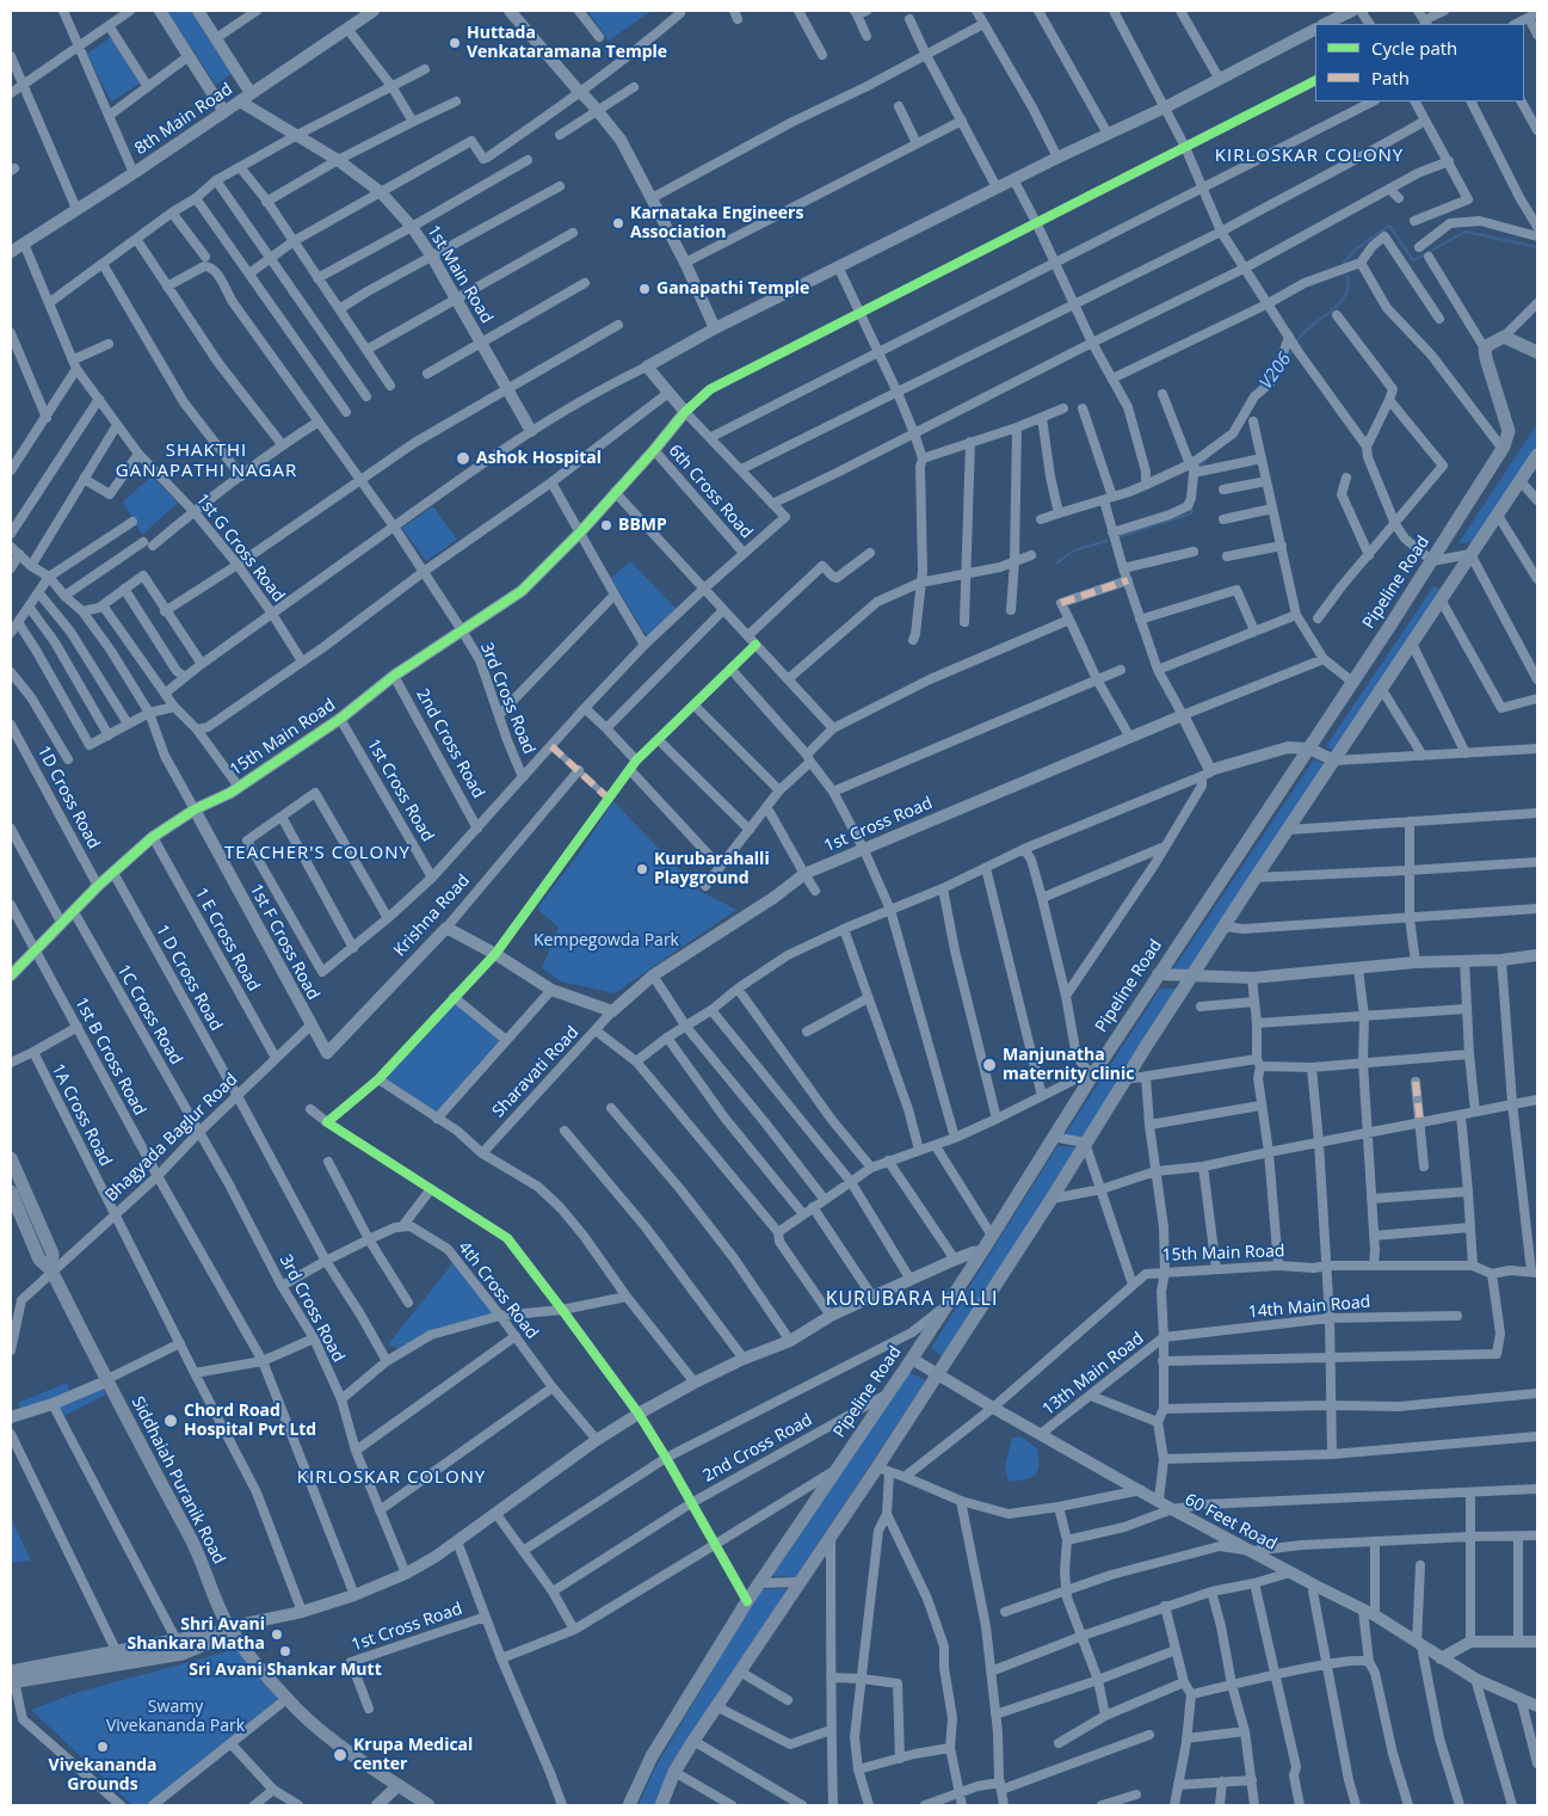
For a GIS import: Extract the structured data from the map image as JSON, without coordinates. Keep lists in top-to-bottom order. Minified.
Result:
{"streets":{"main road":["Pipeline Road","Siddhaiah Puranik Road"],"street":["8th Main Road","1st Main Road","6th Cross Road","1st G Cross Road","3rd Cross Road","15th Main Road","2nd Cross Road","1st Cross Road","1D Cross Road","Krishna Road","1 E Cross Road","1st F Cross Road","1 D Cross Road","1C Cross Road","1st B Cross Road","Sharavati Road","1A Cross Road","Bhagyada Baglur Road","4th Cross Road","14th Main Road","13th Main Road","60 Feet Road"]},"crossings":[["8th Main Road","1st Main Road"],["8th Main Road","1st G Cross Road"],["6th Cross Road","15th Main Road"],["Pipeline Road","2nd Cross Road"],["Pipeline Road","60 Feet Road"],["3rd Cross Road","15th Main Road"],["3rd Cross Road","1C Cross Road"],["3rd Cross Road","Bhagyada Baglur Road"],["15th Main Road","2nd Cross Road"],["15th Main Road","1st Cross Road"],["15th Main Road","1D Cross Road"],["15th Main Road","1 E Cross Road"],["15th Main Road","1st F Cross Road"],["15th Main Road","1 D Cross Road"],["15th Main Road","1C Cross Road"],["15th Main Road","1st B Cross Road"],["15th Main Road","60 Feet Road"],["1st Cross Road","Sharavati Road"],["Krishna Road","1st F Cross Road"],["Krishna Road","Bhagyada Baglur Road"],["1 E Cross Road","Bhagyada Baglur Road"],["1st F Cross Road","Bhagyada Baglur Road"],["1 D Cross Road","Bhagyada Baglur Road"],["1C Cross Road","Bhagyada Baglur Road"],["1st B Cross Road","Bhagyada Baglur Road"],["1A Cross Road","Bhagyada Baglur Road"],["Bhagyada Baglur Road","Siddhaiah Puranik Road"],["14th Main Road","13th Main Road"],["13th Main Road","60 Feet Road"]],"districts":["KIRLOSKAR COLONY","SHAKTHI GANAPATHI NAGAR","TEACHER'S COLONY","KURUBARA HALLI","KIRLOSKAR COLONY"],"water":["V206"],"parks":["Kempegowda Park","Swamy Vivekananda Park"],"places":["Huttada Venkataramana Temple","Karnataka Engineers Association","Ganapathi Temple","Ashok Hospital","BBMP","Kurubarahalli Playground","Manjunatha maternity clinic","Chord Road Hospital Pvt Ltd","Shri Avani Shankara Matha","Sri Avani Shankar Mutt","Vivekananda Grounds","Krupa Medical center"],"legend":["Cycle path","Path"]}
